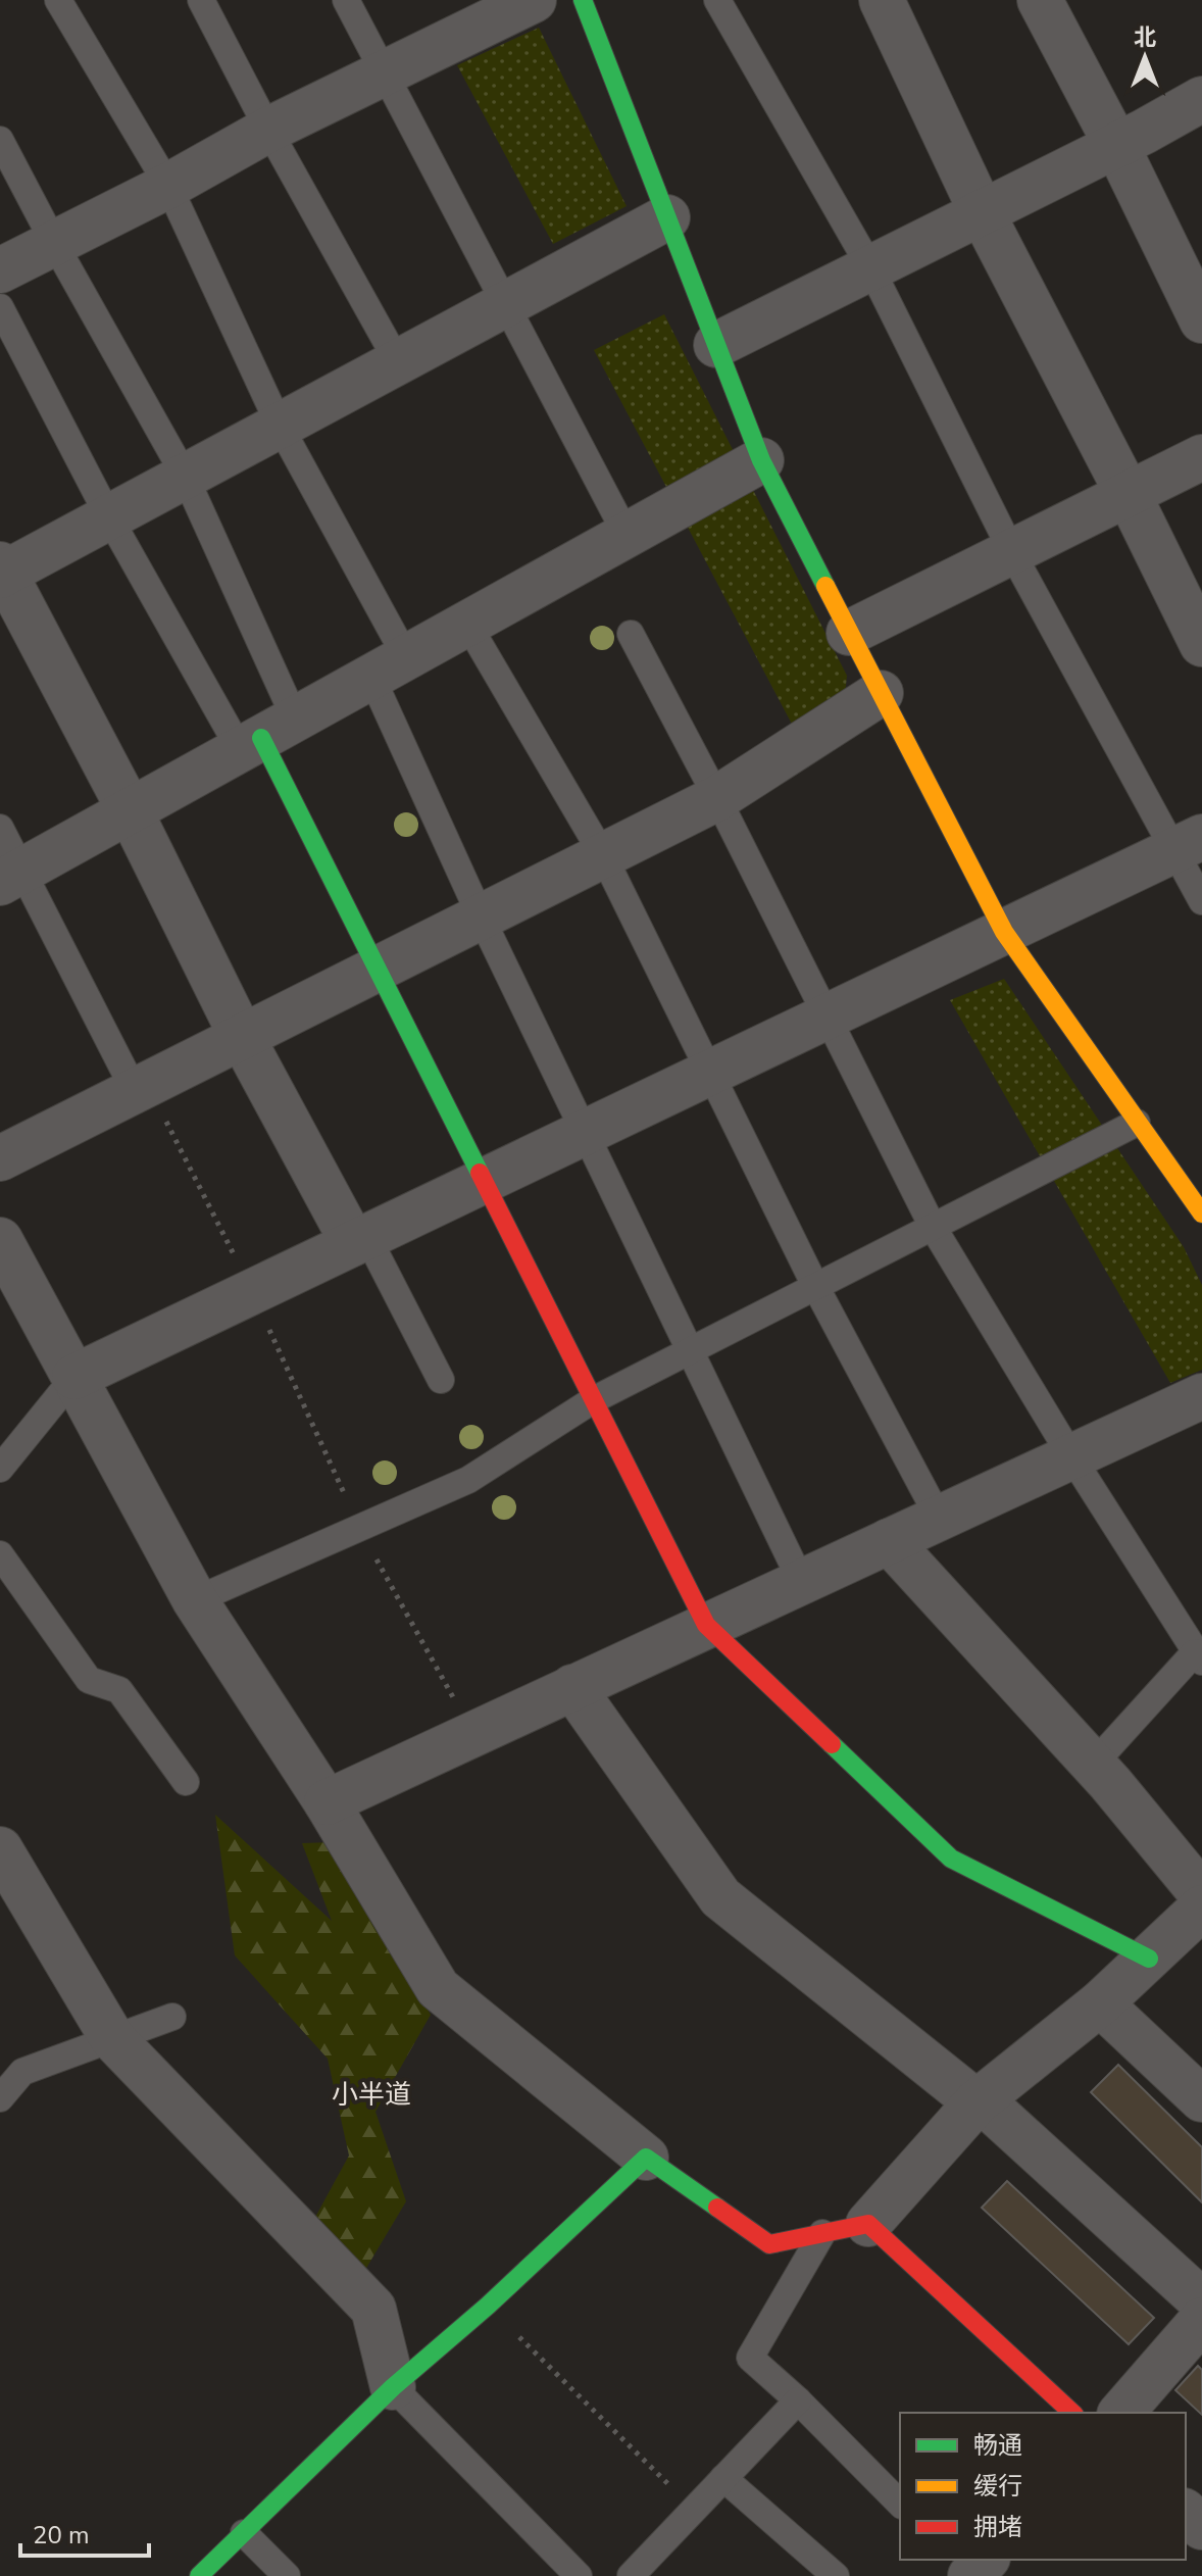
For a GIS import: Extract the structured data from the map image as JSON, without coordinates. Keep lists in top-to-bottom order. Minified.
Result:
{"districts":["小半道"],"legend":["畅通","缓行","拥堵"],"scale_bar":"20 m","north":"top"}
